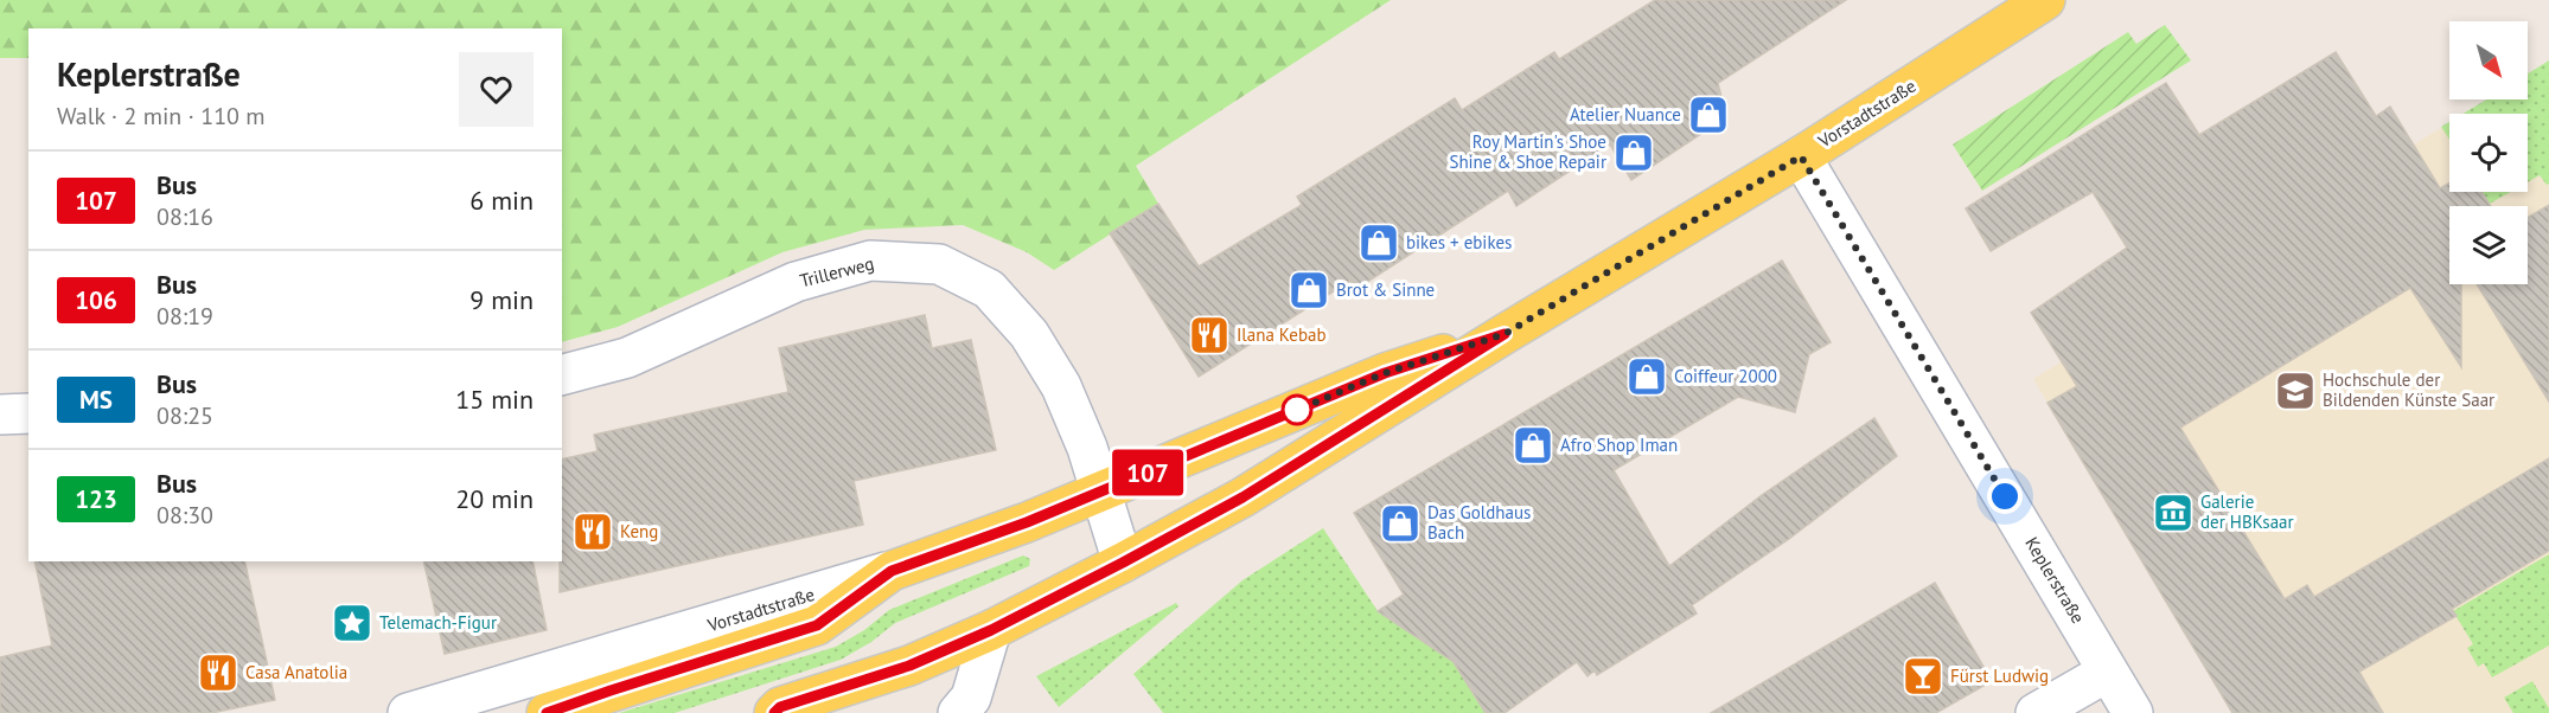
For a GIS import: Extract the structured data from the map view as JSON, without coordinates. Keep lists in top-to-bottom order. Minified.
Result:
{"streets":{"main road":["Vorstadtstraße"],"street":["Trillerweg","Keplerstraße"]},"crossings":[["Vorstadtstraße","Trillerweg"],["Vorstadtstraße","Keplerstraße"]],"places":{"shop":["Atelier Nuance","Roy Martin's Shoe Shine & Shoe Repair","bikes + ebikes","Brot & Sinne","Coiffeur 2000","Afro Shop Iman","Das Goldhaus Bach"],"restaurant":["Ilana Kebab","Keng","Casa Anatolia"],"school or university":["Hochschule der Bildenden Künste Saar"],"museum":["Galerie der HBKsaar"],"place":["Telemach-Figur"],"bar":["Fürst Ludwig"]},"lines":["bus line 107"],"north":"bottom right","page":{"on_map":"107","heading":["Keplerstraße","Walk · 2 min · 110 m"],"list":[{"mark":"107","name":"Bus","note":"08:16","value":"6 min"},{"mark":"106","name":"Bus","note":"08:19","value":"9 min"},{"mark":"MS","name":"Bus","note":"08:25","value":"15 min"},{"mark":"123","name":"Bus","note":"08:30","value":"20 min"}]}}
